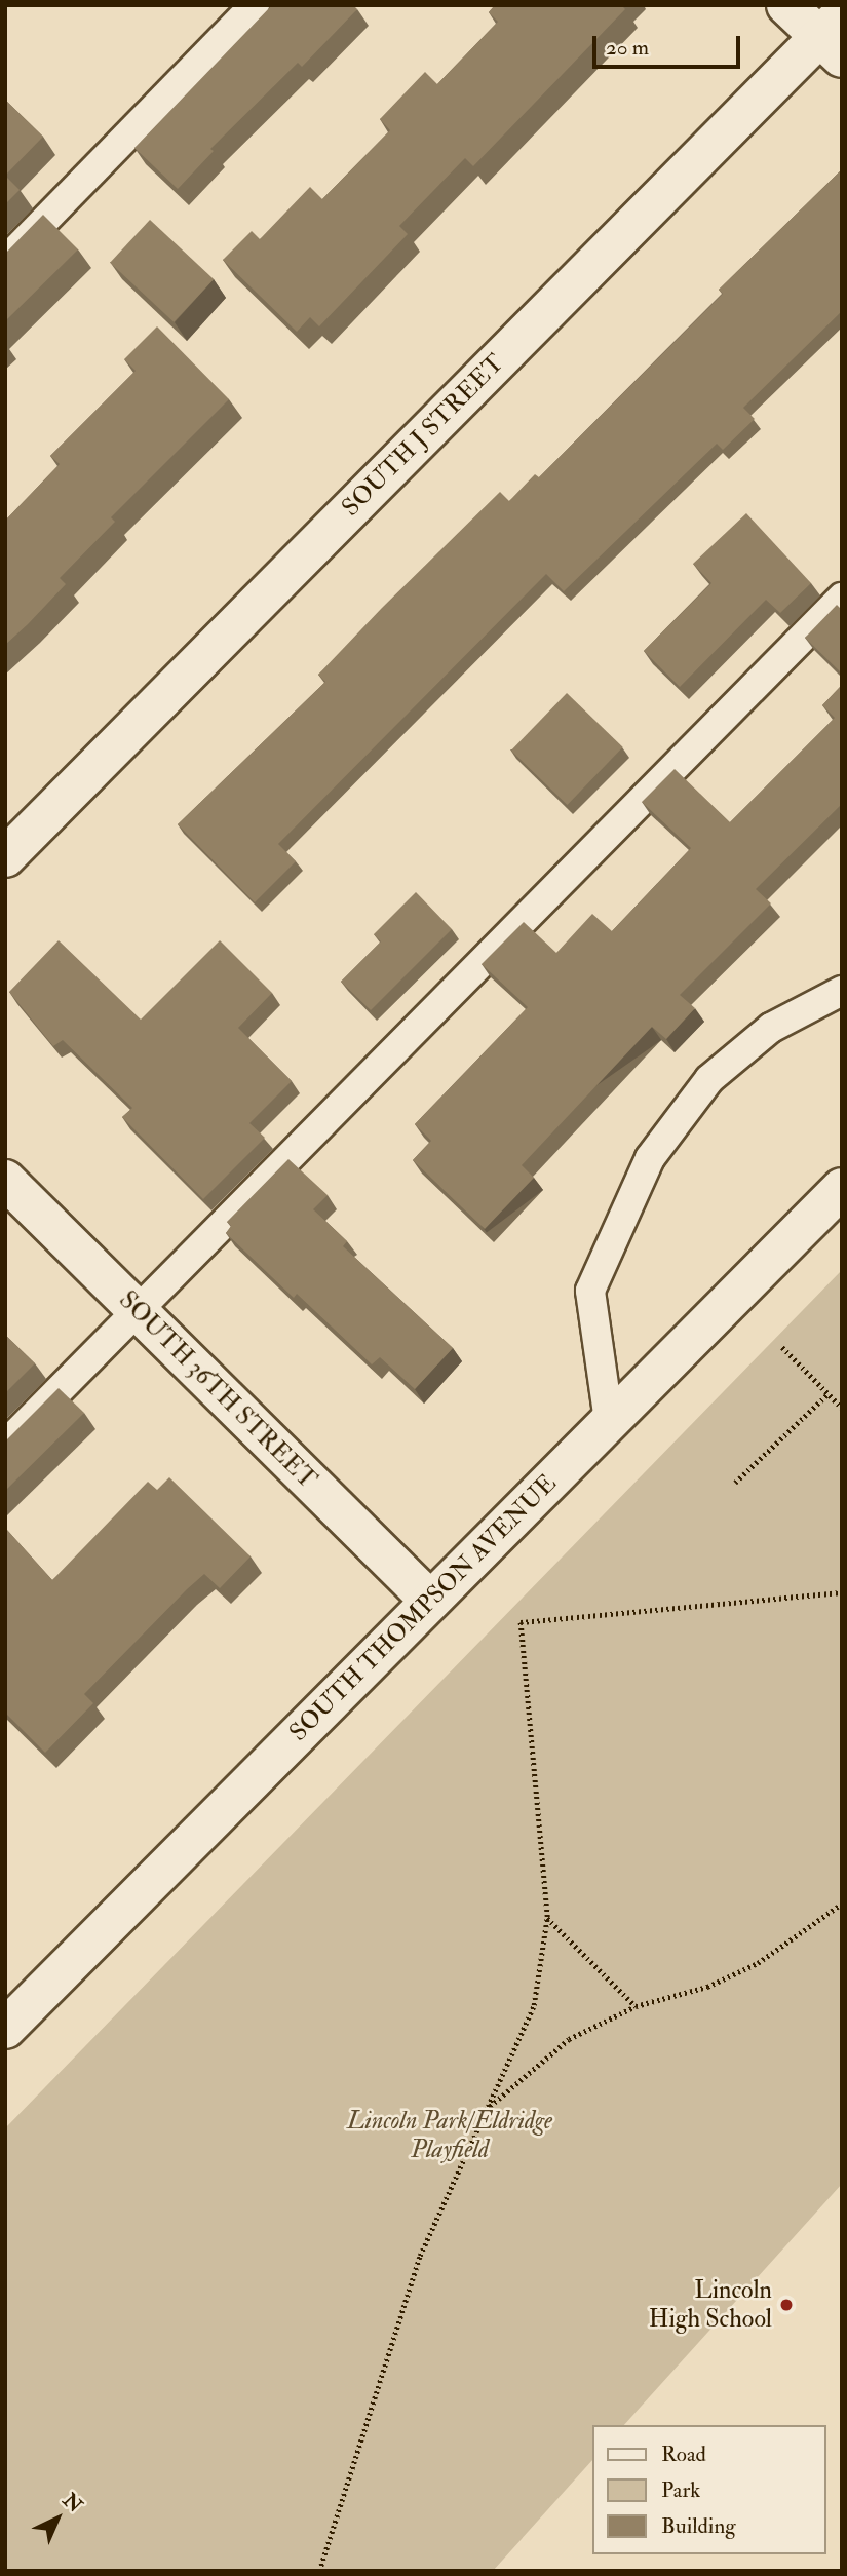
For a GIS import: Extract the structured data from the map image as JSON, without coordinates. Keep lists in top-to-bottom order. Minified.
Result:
{"streets":{"street":["SOUTH J STREET","SOUTH 36TH STREET","SOUTH THOMPSON AVENUE"]},"crossings":[["SOUTH 36TH STREET","SOUTH THOMPSON AVENUE"]],"parks":["Lincoln Park/Eldridge Playfield"],"places":["Lincoln High School"],"legend":["Road","Park","Building"],"scale_bar":"20 m","north":"top right"}
